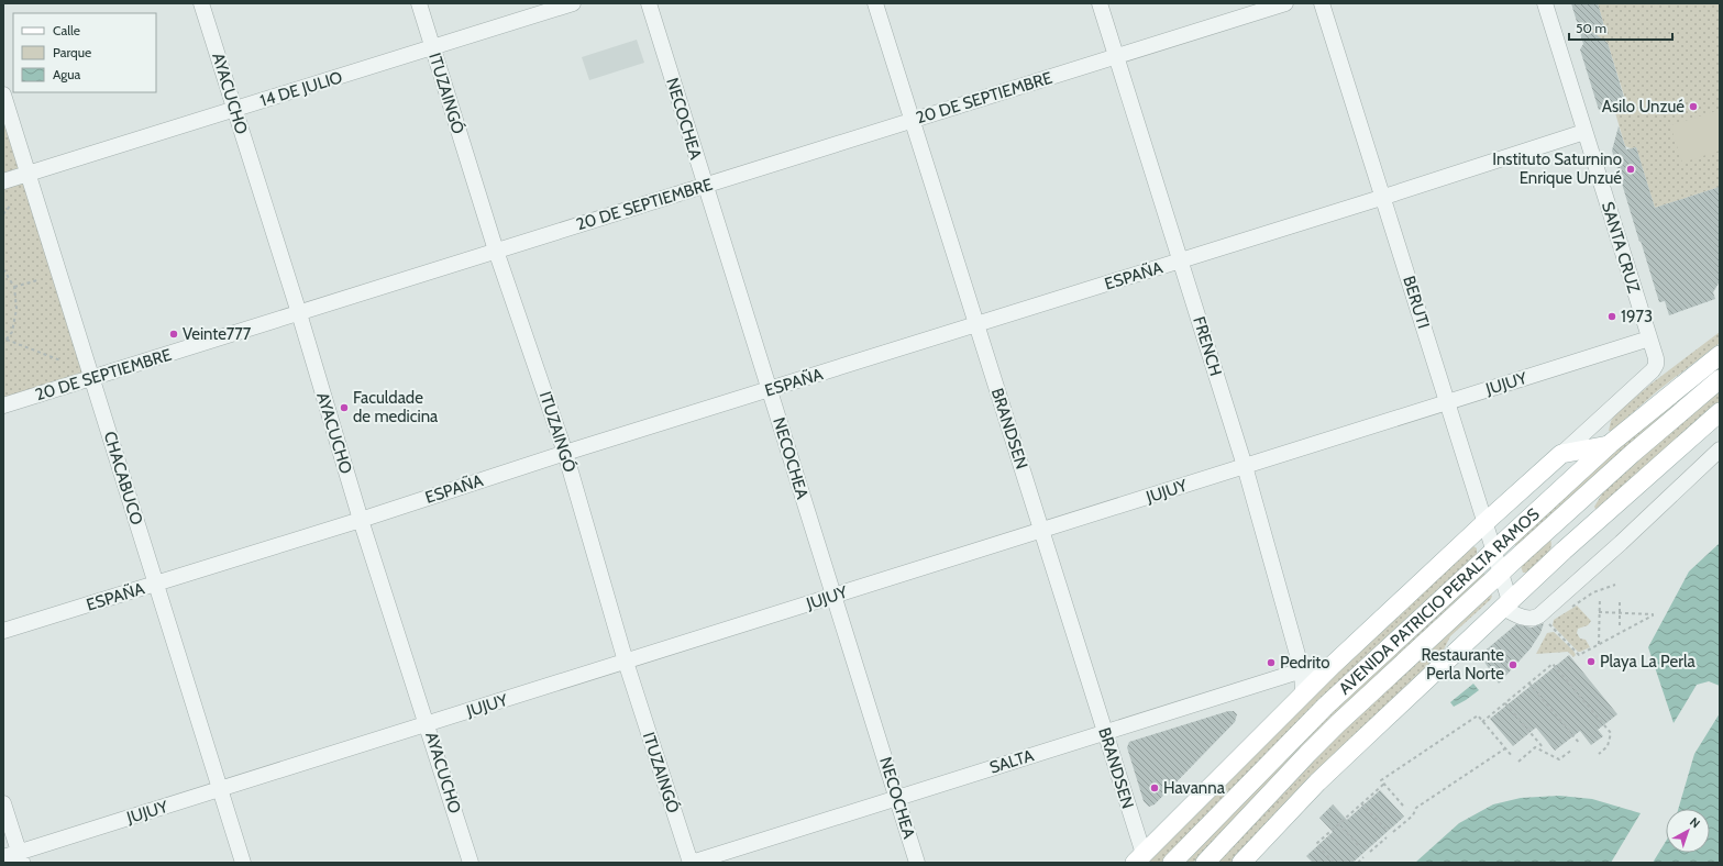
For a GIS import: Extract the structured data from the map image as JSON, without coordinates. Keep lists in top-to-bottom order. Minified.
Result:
{"streets":{"main road":["AVENIDA PATRICIO PERALTA RAMOS"],"street":["14 DE JULIO","AYACUCHO","ITUZAINGÓ","20 DE SEPTIEMBRE","NECOCHEA","SANTA CRUZ","ESPAÑA","BERUTI","FRENCH","JUJUY","BRANDSEN","CHACABUCO","SALTA"]},"crossings":[["14 DE JULIO","AYACUCHO"],["14 DE JULIO","ITUZAINGÓ"],["14 DE JULIO","CHACABUCO"],["AYACUCHO","20 DE SEPTIEMBRE"],["AYACUCHO","ESPAÑA"],["AYACUCHO","JUJUY"],["ITUZAINGÓ","20 DE SEPTIEMBRE"],["ITUZAINGÓ","ESPAÑA"],["ITUZAINGÓ","JUJUY"],["ITUZAINGÓ","SALTA"],["20 DE SEPTIEMBRE","NECOCHEA"],["20 DE SEPTIEMBRE","FRENCH"],["20 DE SEPTIEMBRE","BRANDSEN"],["20 DE SEPTIEMBRE","CHACABUCO"],["NECOCHEA","ESPAÑA"],["NECOCHEA","JUJUY"],["NECOCHEA","SALTA"],["SANTA CRUZ","ESPAÑA"],["SANTA CRUZ","JUJUY"],["SANTA CRUZ","AVENIDA PATRICIO PERALTA RAMOS"],["ESPAÑA","BERUTI"],["ESPAÑA","FRENCH"],["ESPAÑA","BRANDSEN"],["ESPAÑA","CHACABUCO"],["BERUTI","JUJUY"],["BERUTI","AVENIDA PATRICIO PERALTA RAMOS"],["FRENCH","JUJUY"],["FRENCH","AVENIDA PATRICIO PERALTA RAMOS"],["FRENCH","SALTA"],["JUJUY","BRANDSEN"],["JUJUY","CHACABUCO"],["BRANDSEN","AVENIDA PATRICIO PERALTA RAMOS"],["BRANDSEN","SALTA"],["AVENIDA PATRICIO PERALTA RAMOS","SALTA"]],"places":["Asilo Unzué","Instituto Saturnino Enrique Unzué","1973","Veinte777","Faculdade de medicina","Playa La Perla","Pedrito","Restaurante Perla Norte","Havanna"],"legend":["Calle","Parque","Agua"],"scale_bar":"50 m","north":"top right"}
